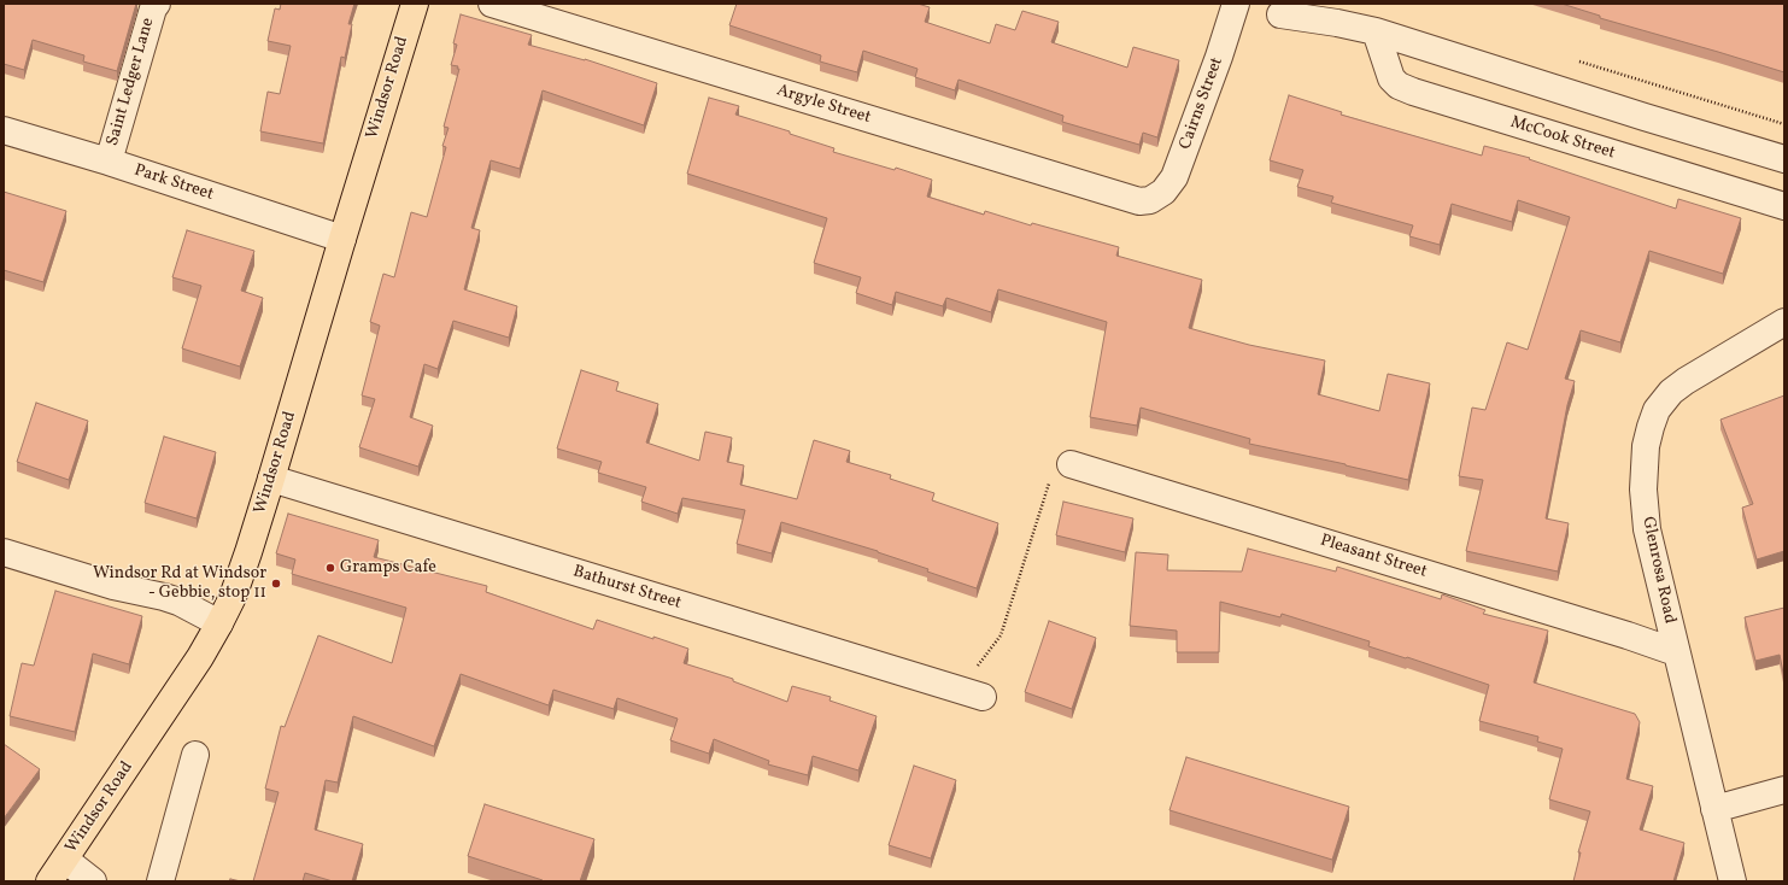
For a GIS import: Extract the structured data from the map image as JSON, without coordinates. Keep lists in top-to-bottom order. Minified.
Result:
{"streets":{"main road":["Windsor Road"],"street":["Saint Ledger Lane","Cairns Street","Argyle Street","McCook Street","Park Street","Pleasant Street","Glenrosa Road","Bathurst Street"]},"crossings":[["Saint Ledger Lane","Park Street"],["Windsor Road","Park Street"],["Windsor Road","Bathurst Street"],["Cairns Street","Argyle Street"],["Pleasant Street","Glenrosa Road"]],"places":["Gramps Cafe","Windsor Rd at Windsor - Gebbie, stop 11"]}
